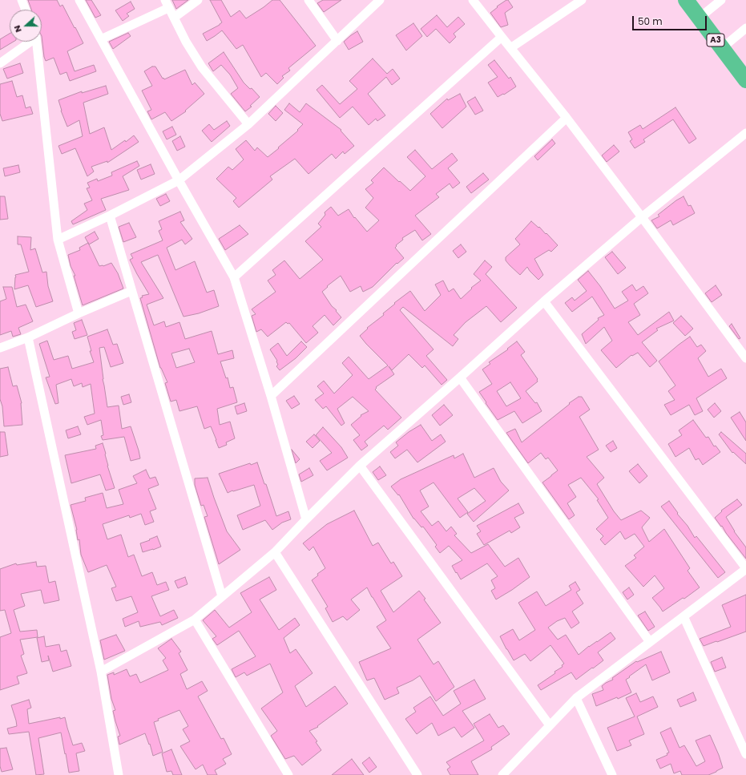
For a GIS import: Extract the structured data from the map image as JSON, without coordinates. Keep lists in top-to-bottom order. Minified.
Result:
{"streets":{"highway":["A3"]},"scale_bar":"50 m","north":"left"}
